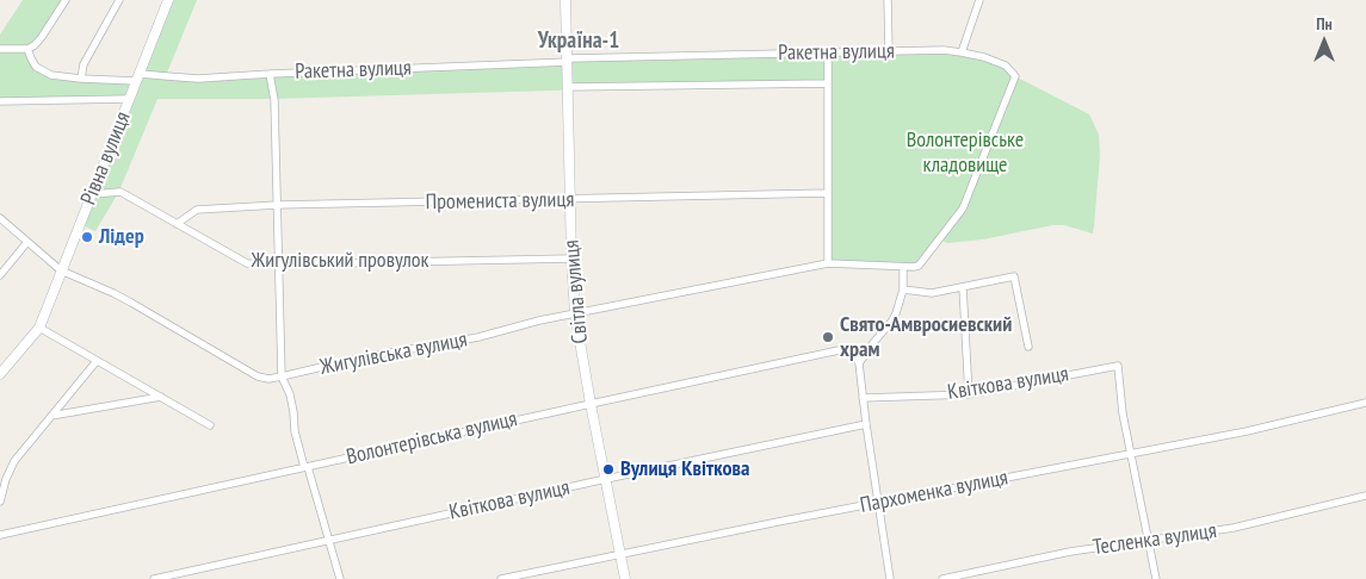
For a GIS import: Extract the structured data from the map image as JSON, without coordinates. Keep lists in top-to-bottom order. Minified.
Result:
{"streets":{"street":["Ракетна вулиця","Рівна вулиця","Промениста вулиця","Жигулівський провулок","Світла вулиця","Жигулівська вулиця","Квіткова вулиця","Волонтерівська вулиця","Пархоменка вулиця","Тесленка вулиця"]},"crossings":[["Ракетна вулиця","Рівна вулиця"],["Ракетна вулиця","Світла вулиця"],["Ракетна вулиця","Жигулівська вулиця"],["Рівна вулиця","Жигулівський провулок"],["Рівна вулиця","Жигулівська вулиця"],["Промениста вулиця","Жигулівський провулок"],["Промениста вулиця","Світла вулиця"],["Жигулівський провулок","Світла вулиця"],["Світла вулиця","Жигулівська вулиця"],["Світла вулиця","Квіткова вулиця"],["Світла вулиця","Волонтерівська вулиця"],["Світла вулиця","Пархоменка вулиця"],["Квіткова вулиця","Пархоменка вулиця"]],"districts":["Україна-1"],"parks":["Волонтерівське кладовище"],"places":["Лідер","Свято-Амвросиевский храм","Вулиця Квіткова"],"north":"top"}
